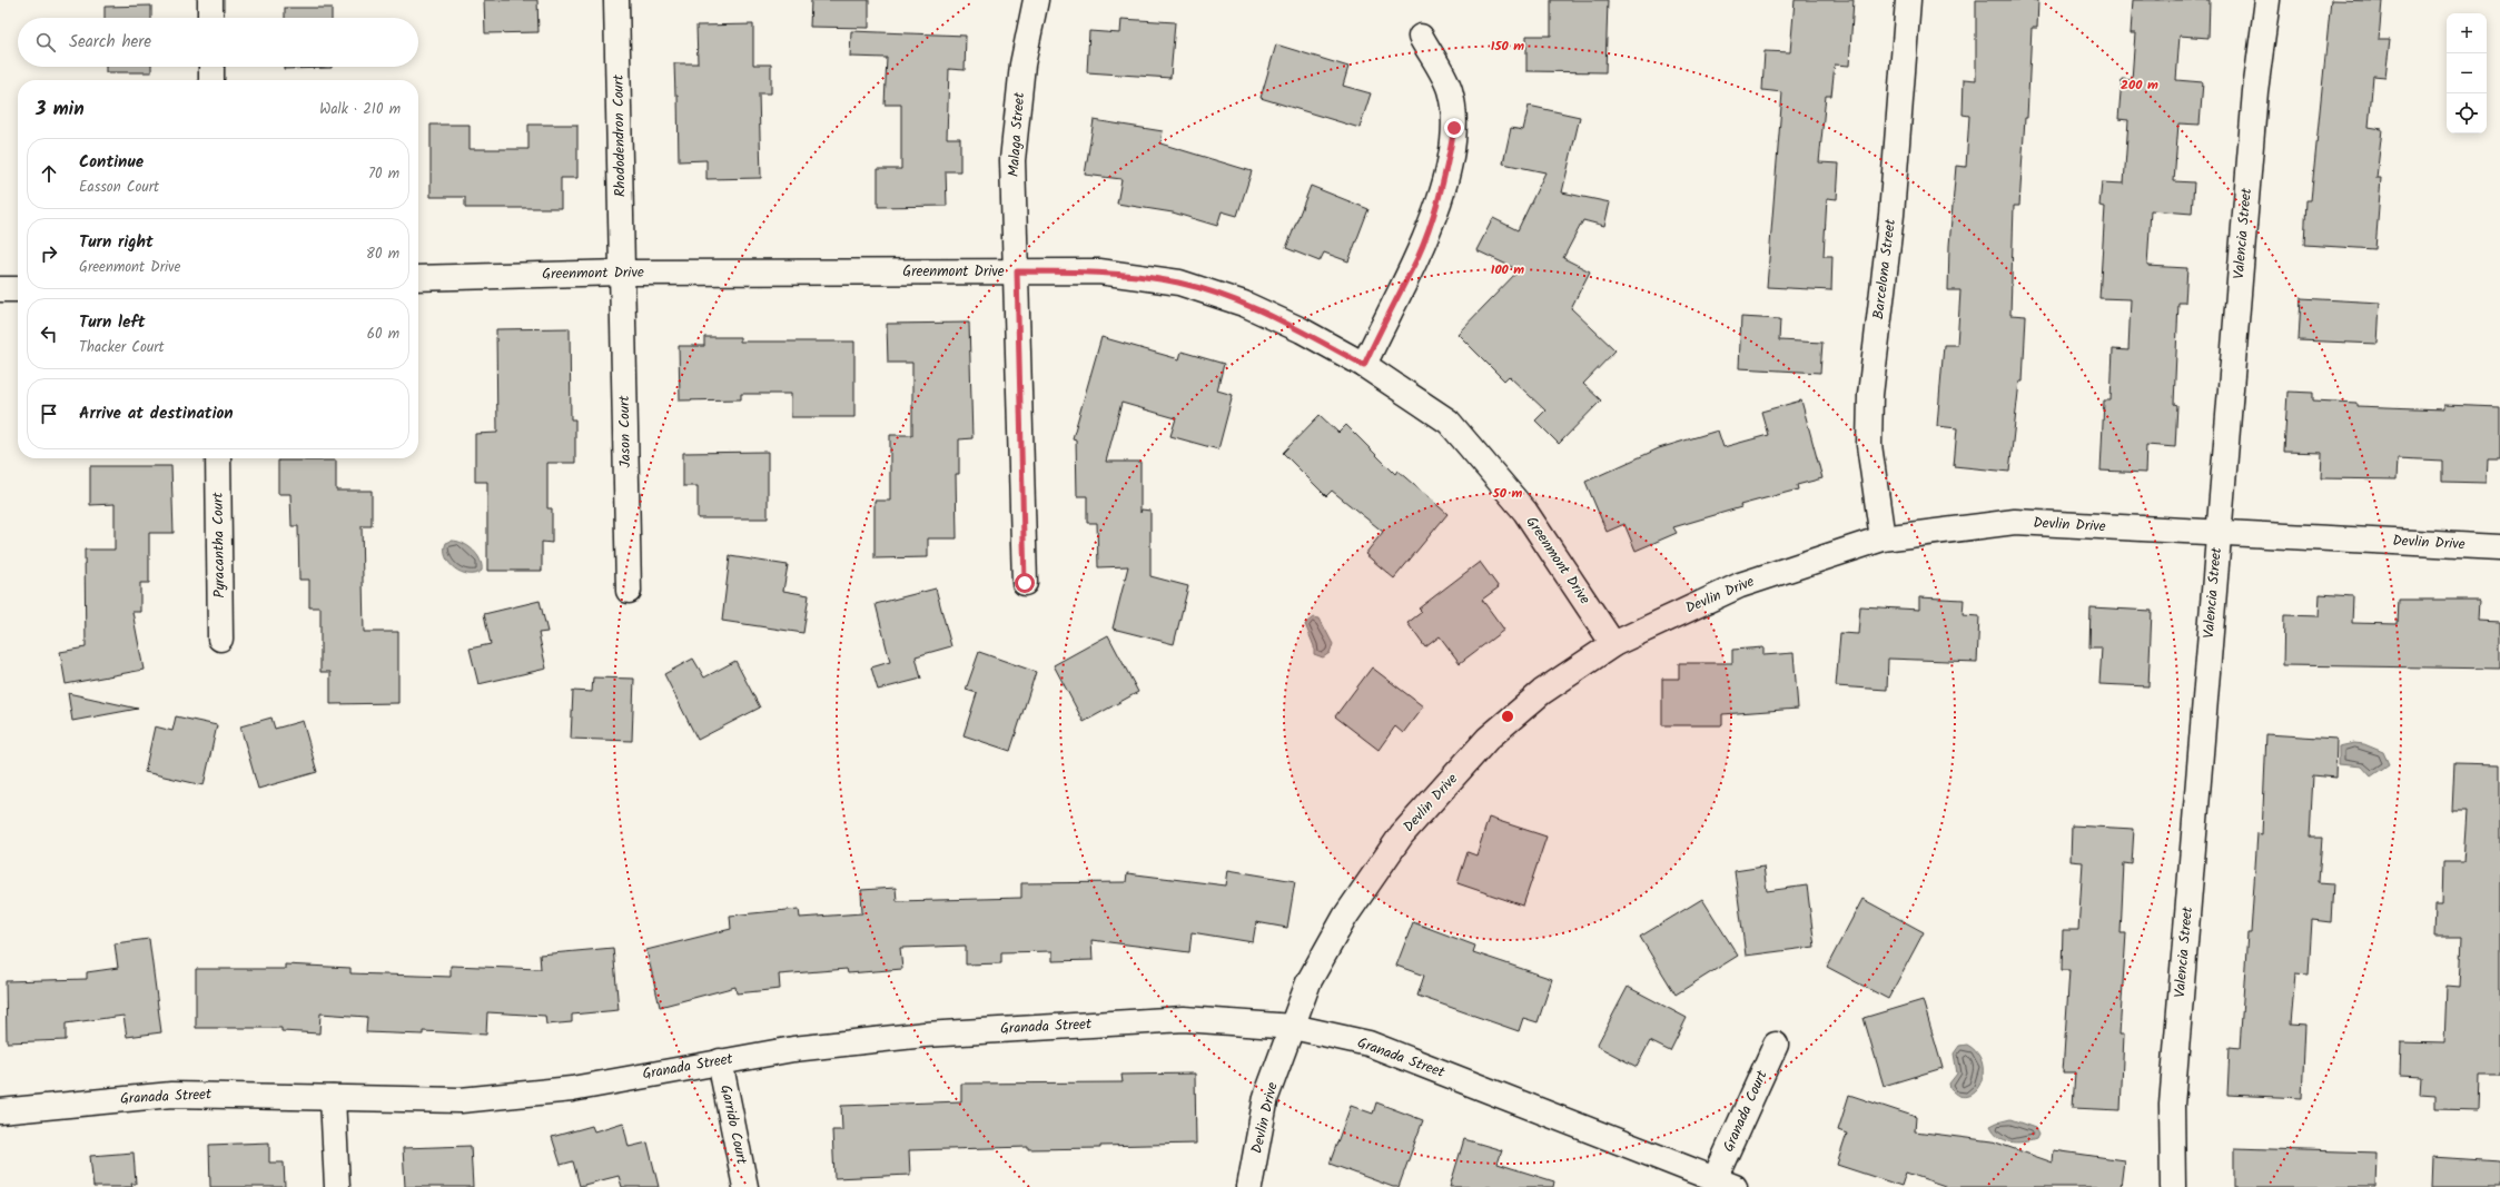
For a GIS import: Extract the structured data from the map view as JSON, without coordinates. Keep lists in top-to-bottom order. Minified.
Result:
{"streets":{"street":["Malaga Street","Rhododendron Court","Valencia Street","Barcelona Street","Greenmont Drive","Jason Court","Devlin Drive","Pyracantha Court","Granada Street","Granada Court","Garrido Court"]},"crossings":[["Malaga Street","Greenmont Drive"],["Rhododendron Court","Greenmont Drive"],["Rhododendron Court","Jason Court"],["Valencia Street","Devlin Drive"],["Barcelona Street","Devlin Drive"],["Greenmont Drive","Jason Court"],["Greenmont Drive","Devlin Drive"],["Devlin Drive","Granada Street"],["Granada Street","Granada Court"],["Granada Street","Garrido Court"]],"page":{"map_buttons":["+","−"],"search":"Search here","heading":["3 min","Walk · 210 m"],"list":[["Continue","Easson Court","70 m"],["Turn right","Greenmont Drive","80 m"],["Turn left","Thacker Court","60 m"],"Arrive at destination"]},"rings":["150 m","200 m","100 m","50 m"]}
